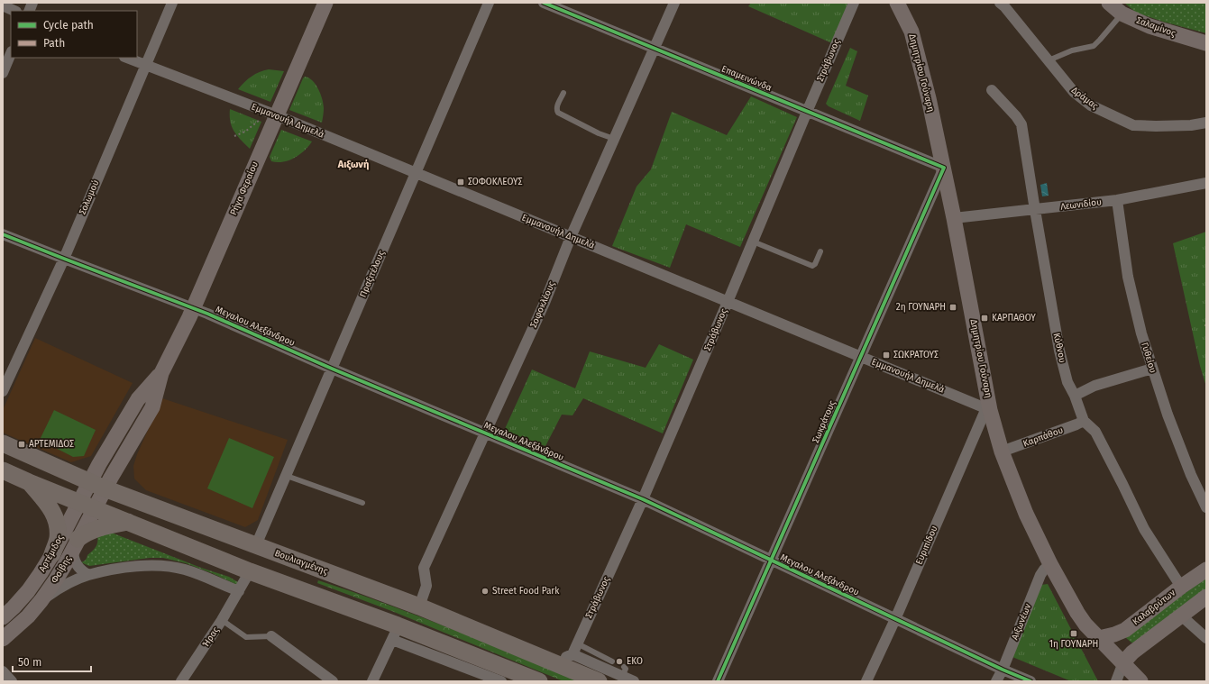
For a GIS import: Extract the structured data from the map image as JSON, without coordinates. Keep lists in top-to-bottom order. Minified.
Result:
{"streets":{"main road":["Βουλιαγμένης"],"street":["Σαλαμίνος","Στράβωνος","Δημητρίου Γούναρη","Επαμεινώνδα","Δράμας","Εμμανουήλ Δημελά","Ρήγα Φεραίου","Σολωμού","Λεωνιδίου","Πραξιτέλους","Σοφοκλέους","Μεγαλου Αλεξάνδρου","Κύθνου","Γυθείου","Σωκράτους","Καρπάθου","Ευριπίδου","Αρτέμιδος","Φοίβης","Καλαβρύτων","Αιξωνέων","Ήρας"]},"crossings":[["Στράβωνος","Επαμεινώνδα"],["Στράβωνος","Εμμανουήλ Δημελά"],["Στράβωνος","Μεγαλου Αλεξάνδρου"],["Δημητρίου Γούναρη","Επαμεινώνδα"],["Δημητρίου Γούναρη","Εμμανουήλ Δημελά"],["Δημητρίου Γούναρη","Λεωνιδίου"],["Δημητρίου Γούναρη","Σωκράτους"],["Δημητρίου Γούναρη","Καρπάθου"],["Δημητρίου Γούναρη","Ευριπίδου"],["Δημητρίου Γούναρη","Καλαβρύτων"],["Δημητρίου Γούναρη","Αιξωνέων"],["Επαμεινώνδα","Σοφοκλέους"],["Επαμεινώνδα","Σωκράτους"],["Εμμανουήλ Δημελά","Ρήγα Φεραίου"],["Εμμανουήλ Δημελά","Σολωμού"],["Εμμανουήλ Δημελά","Πραξιτέλους"],["Εμμανουήλ Δημελά","Σοφοκλέους"],["Εμμανουήλ Δημελά","Σωκράτους"],["Εμμανουήλ Δημελά","Ευριπίδου"],["Ρήγα Φεραίου","Μεγαλου Αλεξάνδρου"],["Ρήγα Φεραίου","Βουλιαγμένης"],["Ρήγα Φεραίου","Φοίβης"],["Σολωμού","Μεγαλου Αλεξάνδρου"],["Λεωνιδίου","Κύθνου"],["Λεωνιδίου","Γυθείου"],["Πραξιτέλους","Μεγαλου Αλεξάνδρου"],["Πραξιτέλους","Βουλιαγμένης"],["Σοφοκλέους","Μεγαλου Αλεξάνδρου"],["Σοφοκλέους","Βουλιαγμένης"],["Μεγαλου Αλεξάνδρου","Σωκράτους"],["Μεγαλου Αλεξάνδρου","Ευριπίδου"],["Μεγαλου Αλεξάνδρου","Αιξωνέων"],["Κύθνου","Καρπάθου"],["Κύθνου","Καλαβρύτων"],["Αρτέμιδος","Φοίβης"],["Βουλιαγμένης","Φοίβης"]],"districts":["Αιξωνή"],"places":{"transit":["ΣΟΦΟΚΛΕΟΥΣ","2η ΓΟΥΝΑΡΗ","ΚΑΡΠΑΘΟΥ","ΣΩΚΡΑΤΟΥΣ","ΑΡΤΕΜΙΔΟΣ","1η ΓΟΥΝΑΡΗ"],"other":["Street Food Park","EKO"]},"legend":["Cycle path","Path"],"scale_bar":"50 m"}
